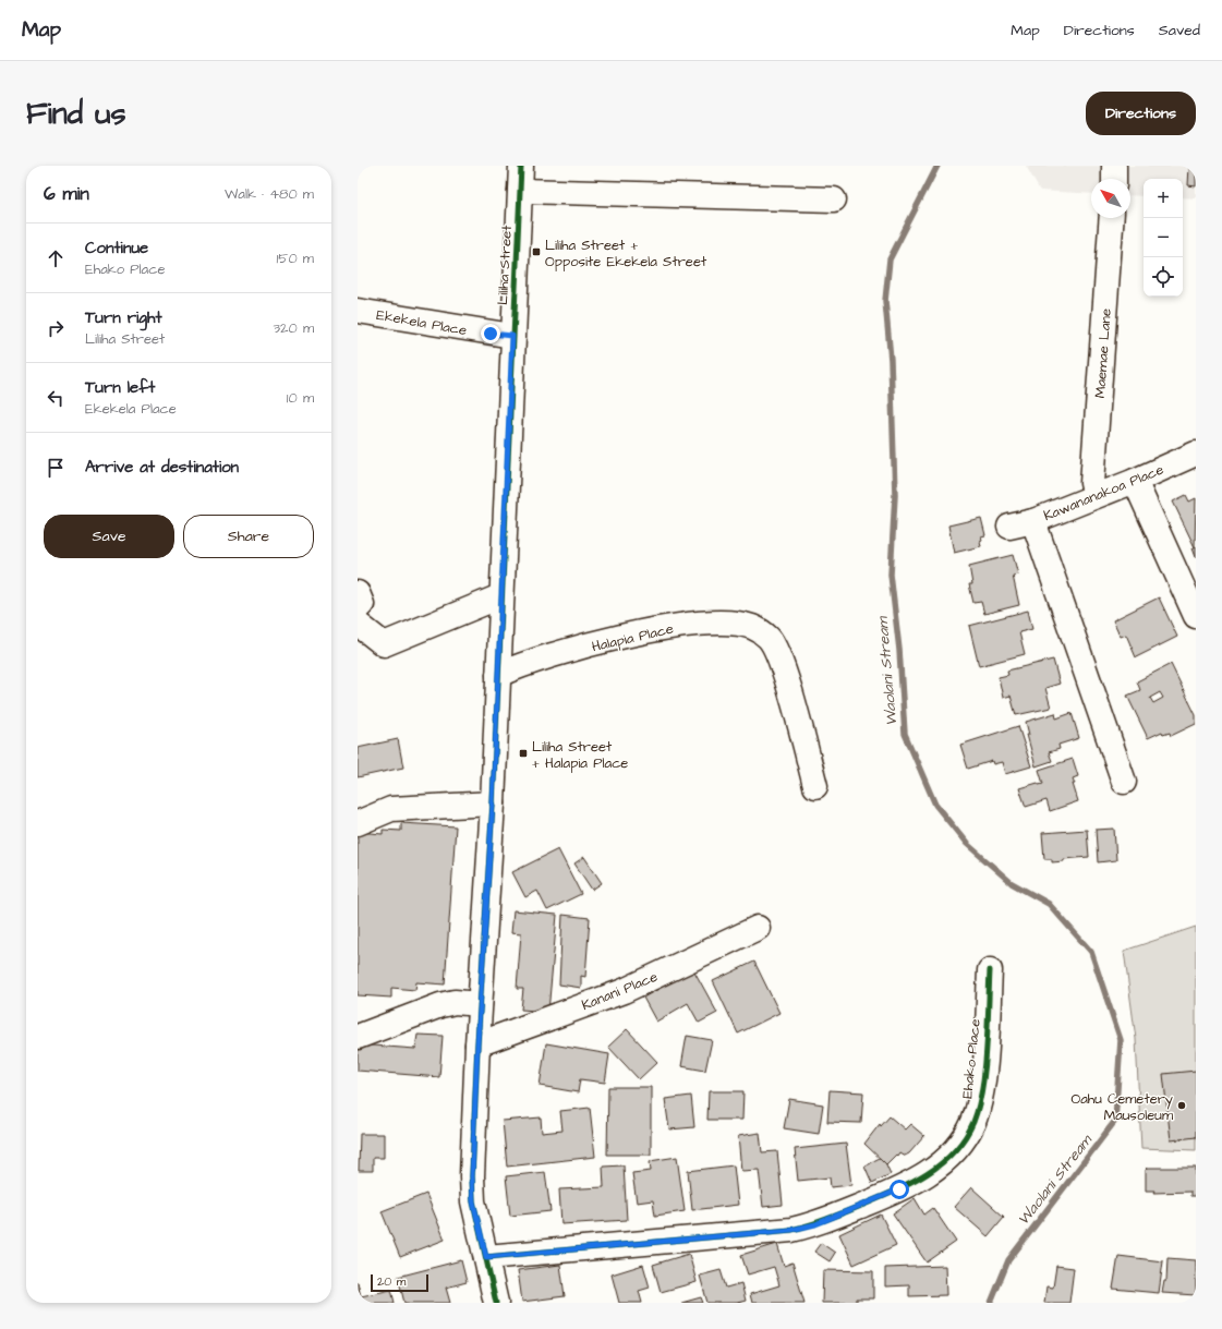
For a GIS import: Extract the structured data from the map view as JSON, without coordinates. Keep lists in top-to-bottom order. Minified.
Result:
{"streets":{"street":["Liliha Street","Ekekela Place","Maemae Lane","Kawananakoa Place","Halapia Place","Kanani Place","Ehako Place"]},"crossings":[["Liliha Street","Ekekela Place"],["Liliha Street","Halapia Place"],["Liliha Street","Kanani Place"],["Liliha Street","Ehako Place"],["Maemae Lane","Kawananakoa Place"]],"water":["Waolani Stream"],"places":{"transit":["Liliha Street + Opposite Ekekela Street","Liliha Street + Halapia Place"],"other":["Oahu Cemetery Mausoleum"]},"scale_bar":"20 m","north":"top left","page":{"header":"Map","nav":["Map","Directions","Saved"],"buttons":["Directions",["Save","Share"]],"title":"Find us","heading":["6 min","Walk · 480 m"],"map_buttons":["+","−"],"list":[["Continue","Ehako Place","150 m"],["Turn right","Liliha Street","320 m"],["Turn left","Ekekela Place","10 m"],"Arrive at destination"],"scale":"20 m"}}
